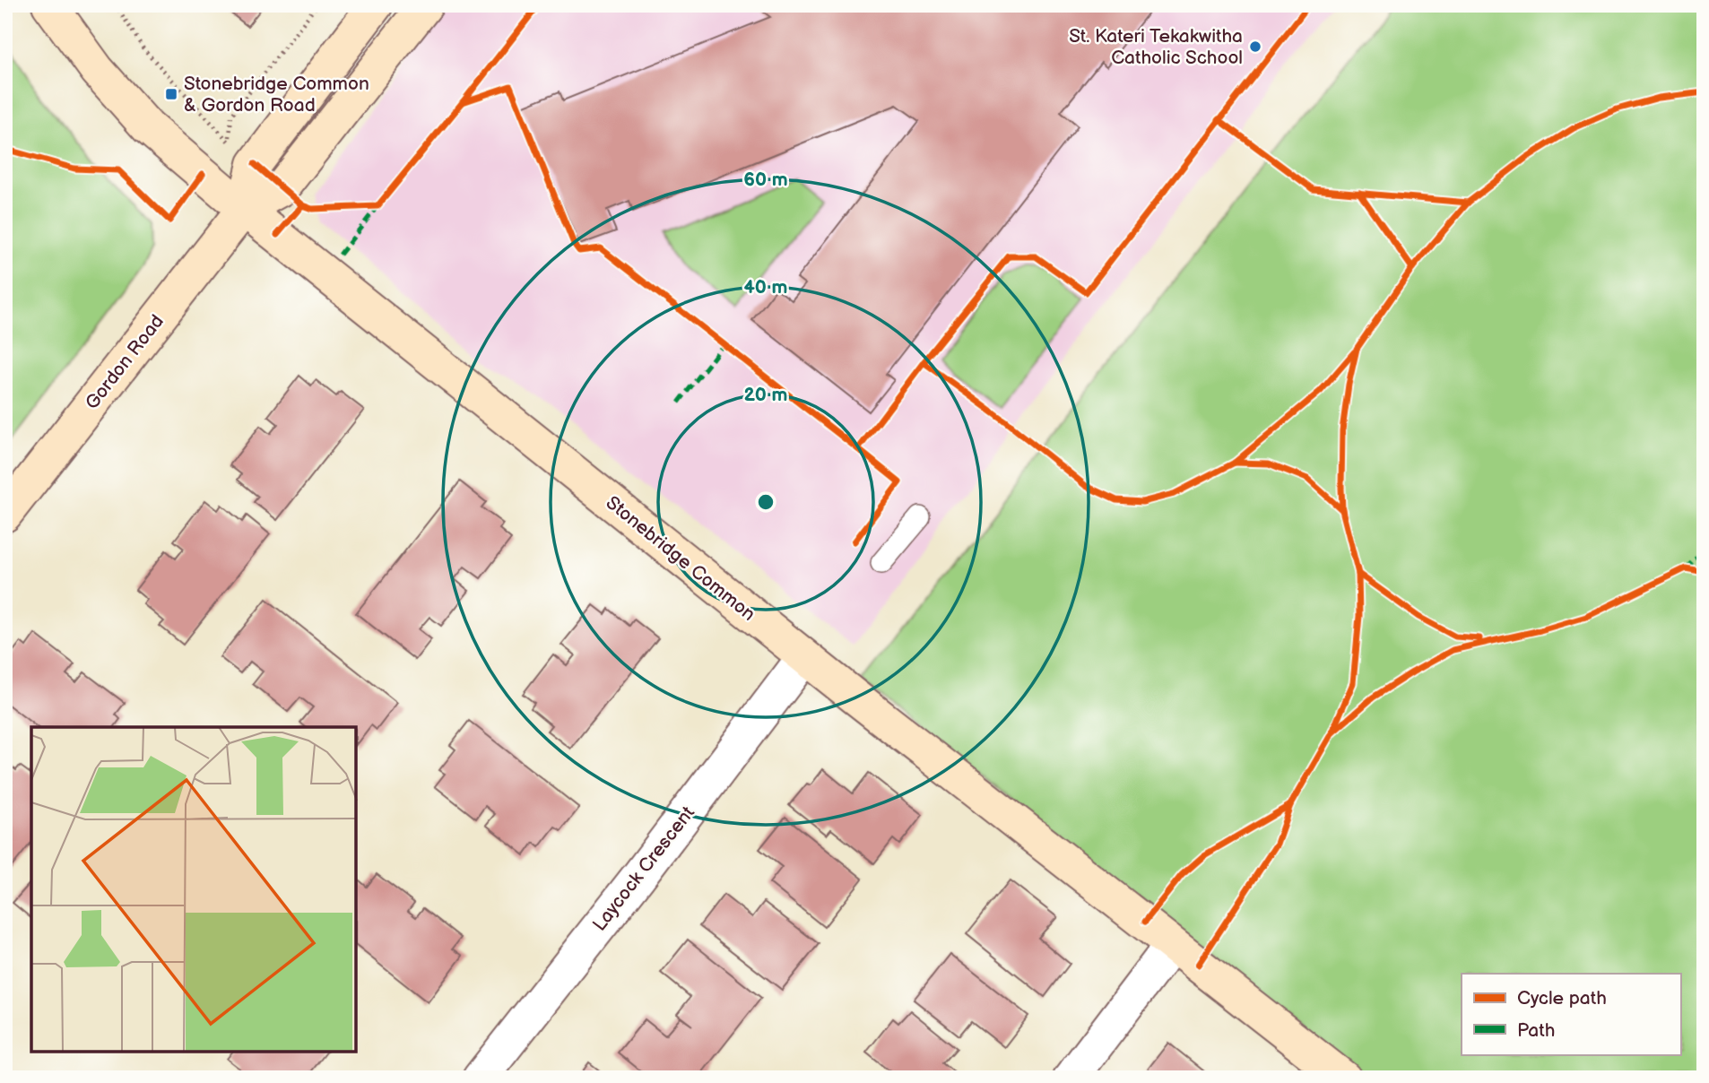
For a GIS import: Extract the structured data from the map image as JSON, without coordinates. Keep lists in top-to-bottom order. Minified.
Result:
{"streets":{"street":["Gordon Road","Stonebridge Common","Laycock Crescent"]},"crossings":[["Gordon Road","Stonebridge Common"],["Stonebridge Common","Laycock Crescent"]],"places":{"other":["St. Kateri Tekakwitha Catholic School"],"transit":["Stonebridge Common & Gordon Road"]},"legend":["Cycle path","Path"],"rings":["60 m","40 m","20 m"]}
